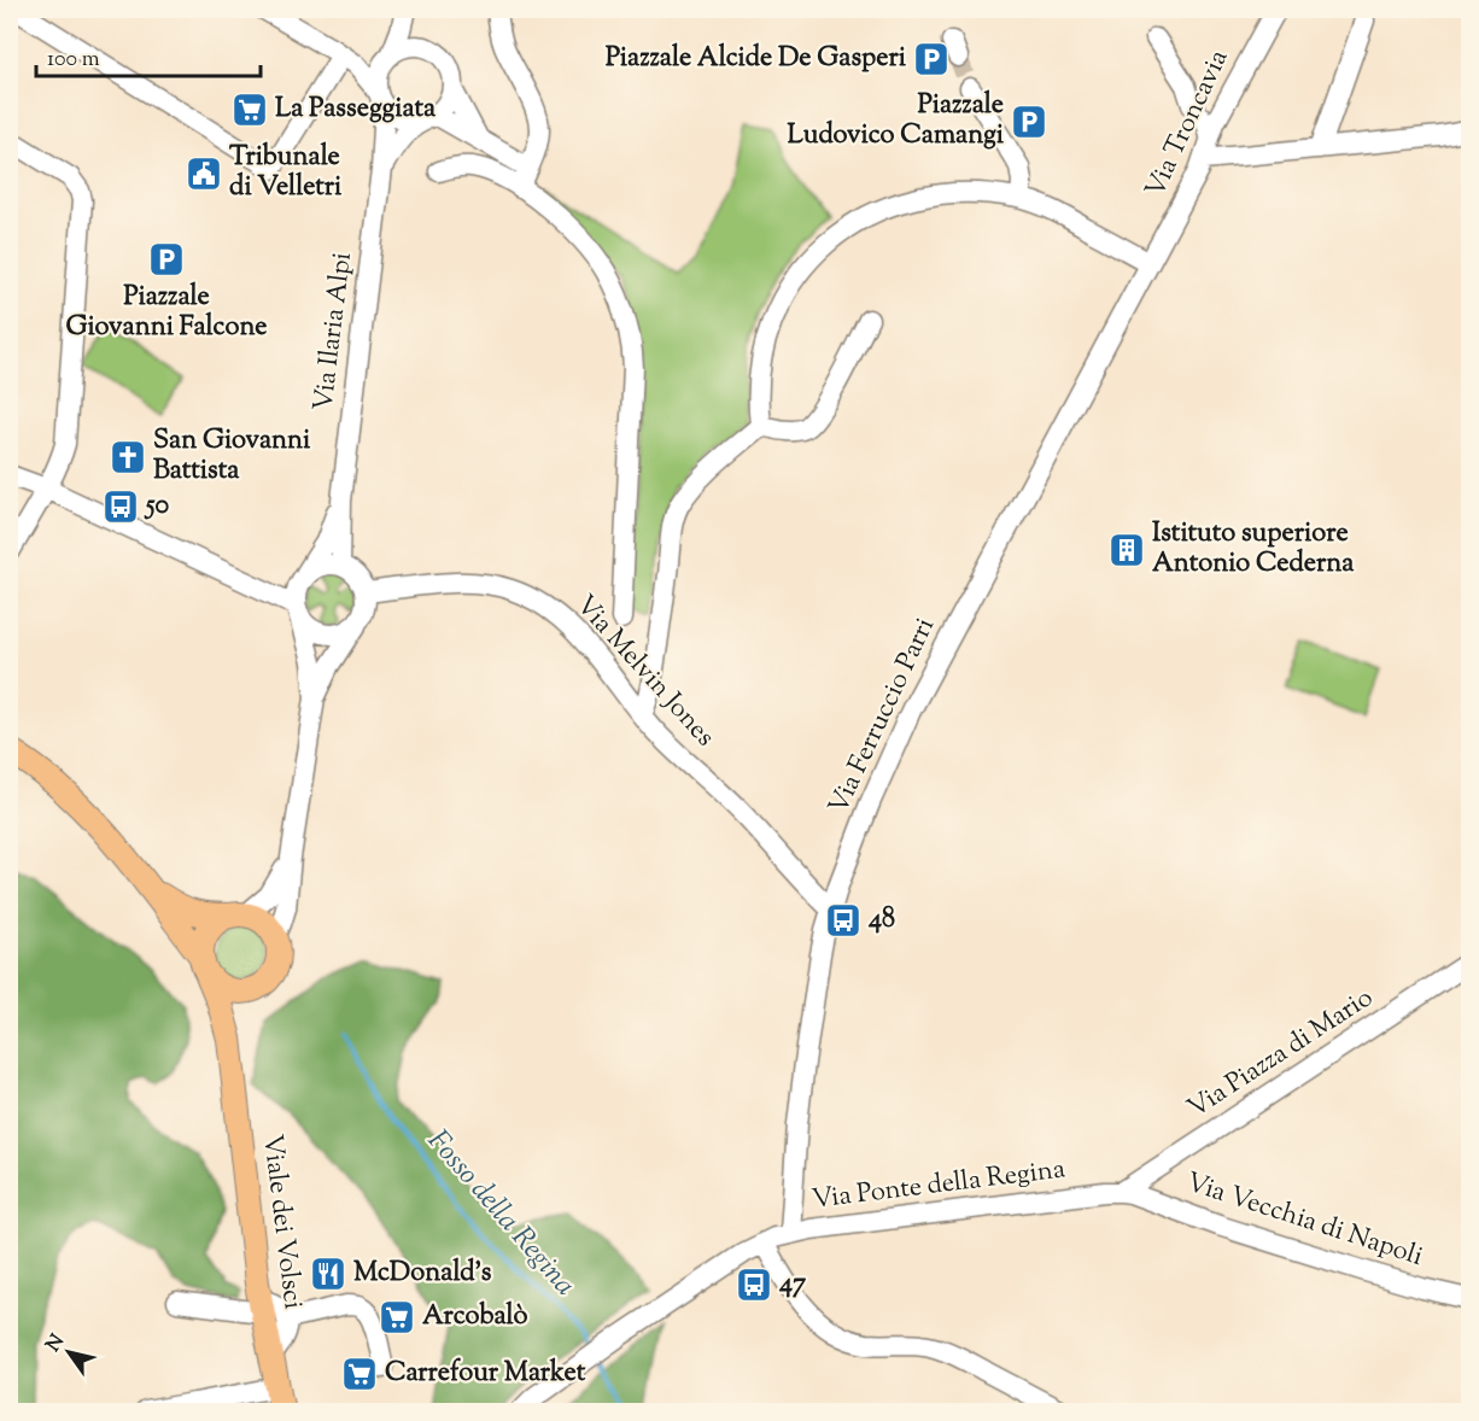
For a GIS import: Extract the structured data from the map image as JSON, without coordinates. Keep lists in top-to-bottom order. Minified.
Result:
{"streets":{"main road":["Viale dei Volsci"],"street":["Via Troncavia","Via Ilaria Alpi","Via Melvin Jones","Via Ferruccio Parri","Via Piazza di Mario","Via Ponte della Regina","Via Vecchia di Napoli"]},"crossings":[["Via Troncavia","Via Ferruccio Parri"],["Via Ilaria Alpi","Via Melvin Jones"],["Via Melvin Jones","Via Ferruccio Parri"],["Via Ferruccio Parri","Via Ponte della Regina"],["Via Piazza di Mario","Via Ponte della Regina"],["Via Piazza di Mario","Via Vecchia di Napoli"],["Via Ponte della Regina","Via Vecchia di Napoli"]],"water":["Fosso della Regina"],"places":{"parking":["Piazzale Alcide De Gasperi","Piazzale Ludovico Camangi","Piazzale Giovanni Falcone"],"supermarket":["La Passeggiata","Arcobalò","Carrefour Market"],"public building":["Tribunale di Velletri"],"church":["San Giovanni Battista"],"bus stop":["50","48","47"],"building":["Istituto superiore Antonio Cederna"],"restaurant":["McDonald's"]},"scale_bar":"100 m","north":"top left"}
